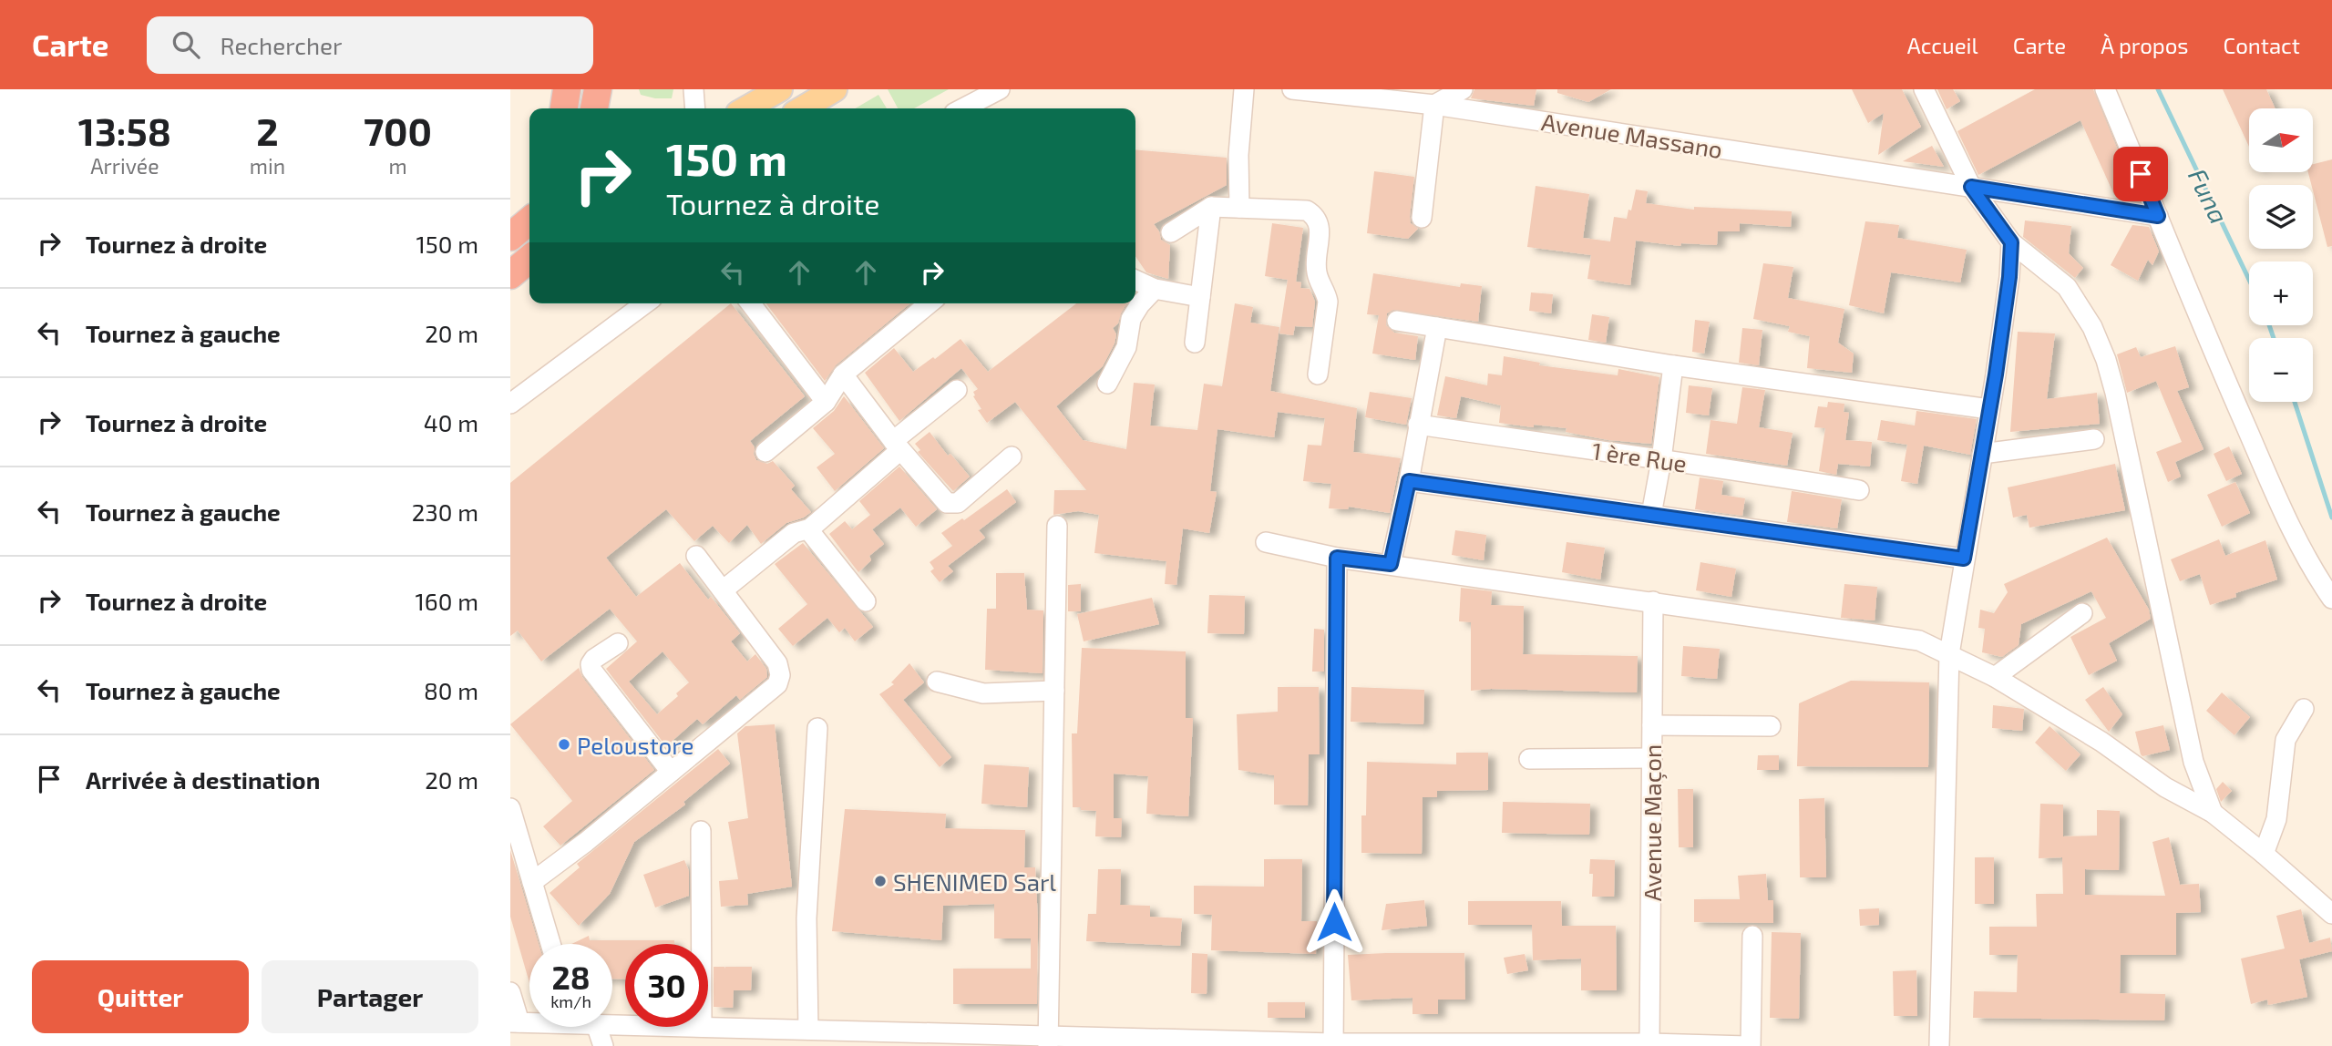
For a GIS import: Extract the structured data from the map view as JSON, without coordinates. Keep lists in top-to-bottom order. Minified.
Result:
{"streets":{"street":["Avenue Massano","1 ère Rue","Avenue Maçon"]},"water":["Funa"],"places":["Peloustore","SHENIMED Sarl"],"north":"right","page":{"header":"Carte","search":"Rechercher","nav":["Accueil","Carte","À propos","Contact"],"eta":["13:58","Arrivée","2","min","700","m"],"map_buttons":["+","−"],"turn":["150 m","Tournez à droite"],"list":[{"name":"Tournez à droite","value":"150 m"},{"name":"Tournez à gauche","value":"20 m"},{"name":"Tournez à droite","value":"40 m"},{"name":"Tournez à gauche","value":"230 m"},{"name":"Tournez à droite","value":"160 m"},{"name":"Tournez à gauche","value":"80 m"},{"name":"Arrivée à destination","value":"20 m"}],"speed":"28 km/h","limit":"30","buttons":["Quitter","Partager"]}}
